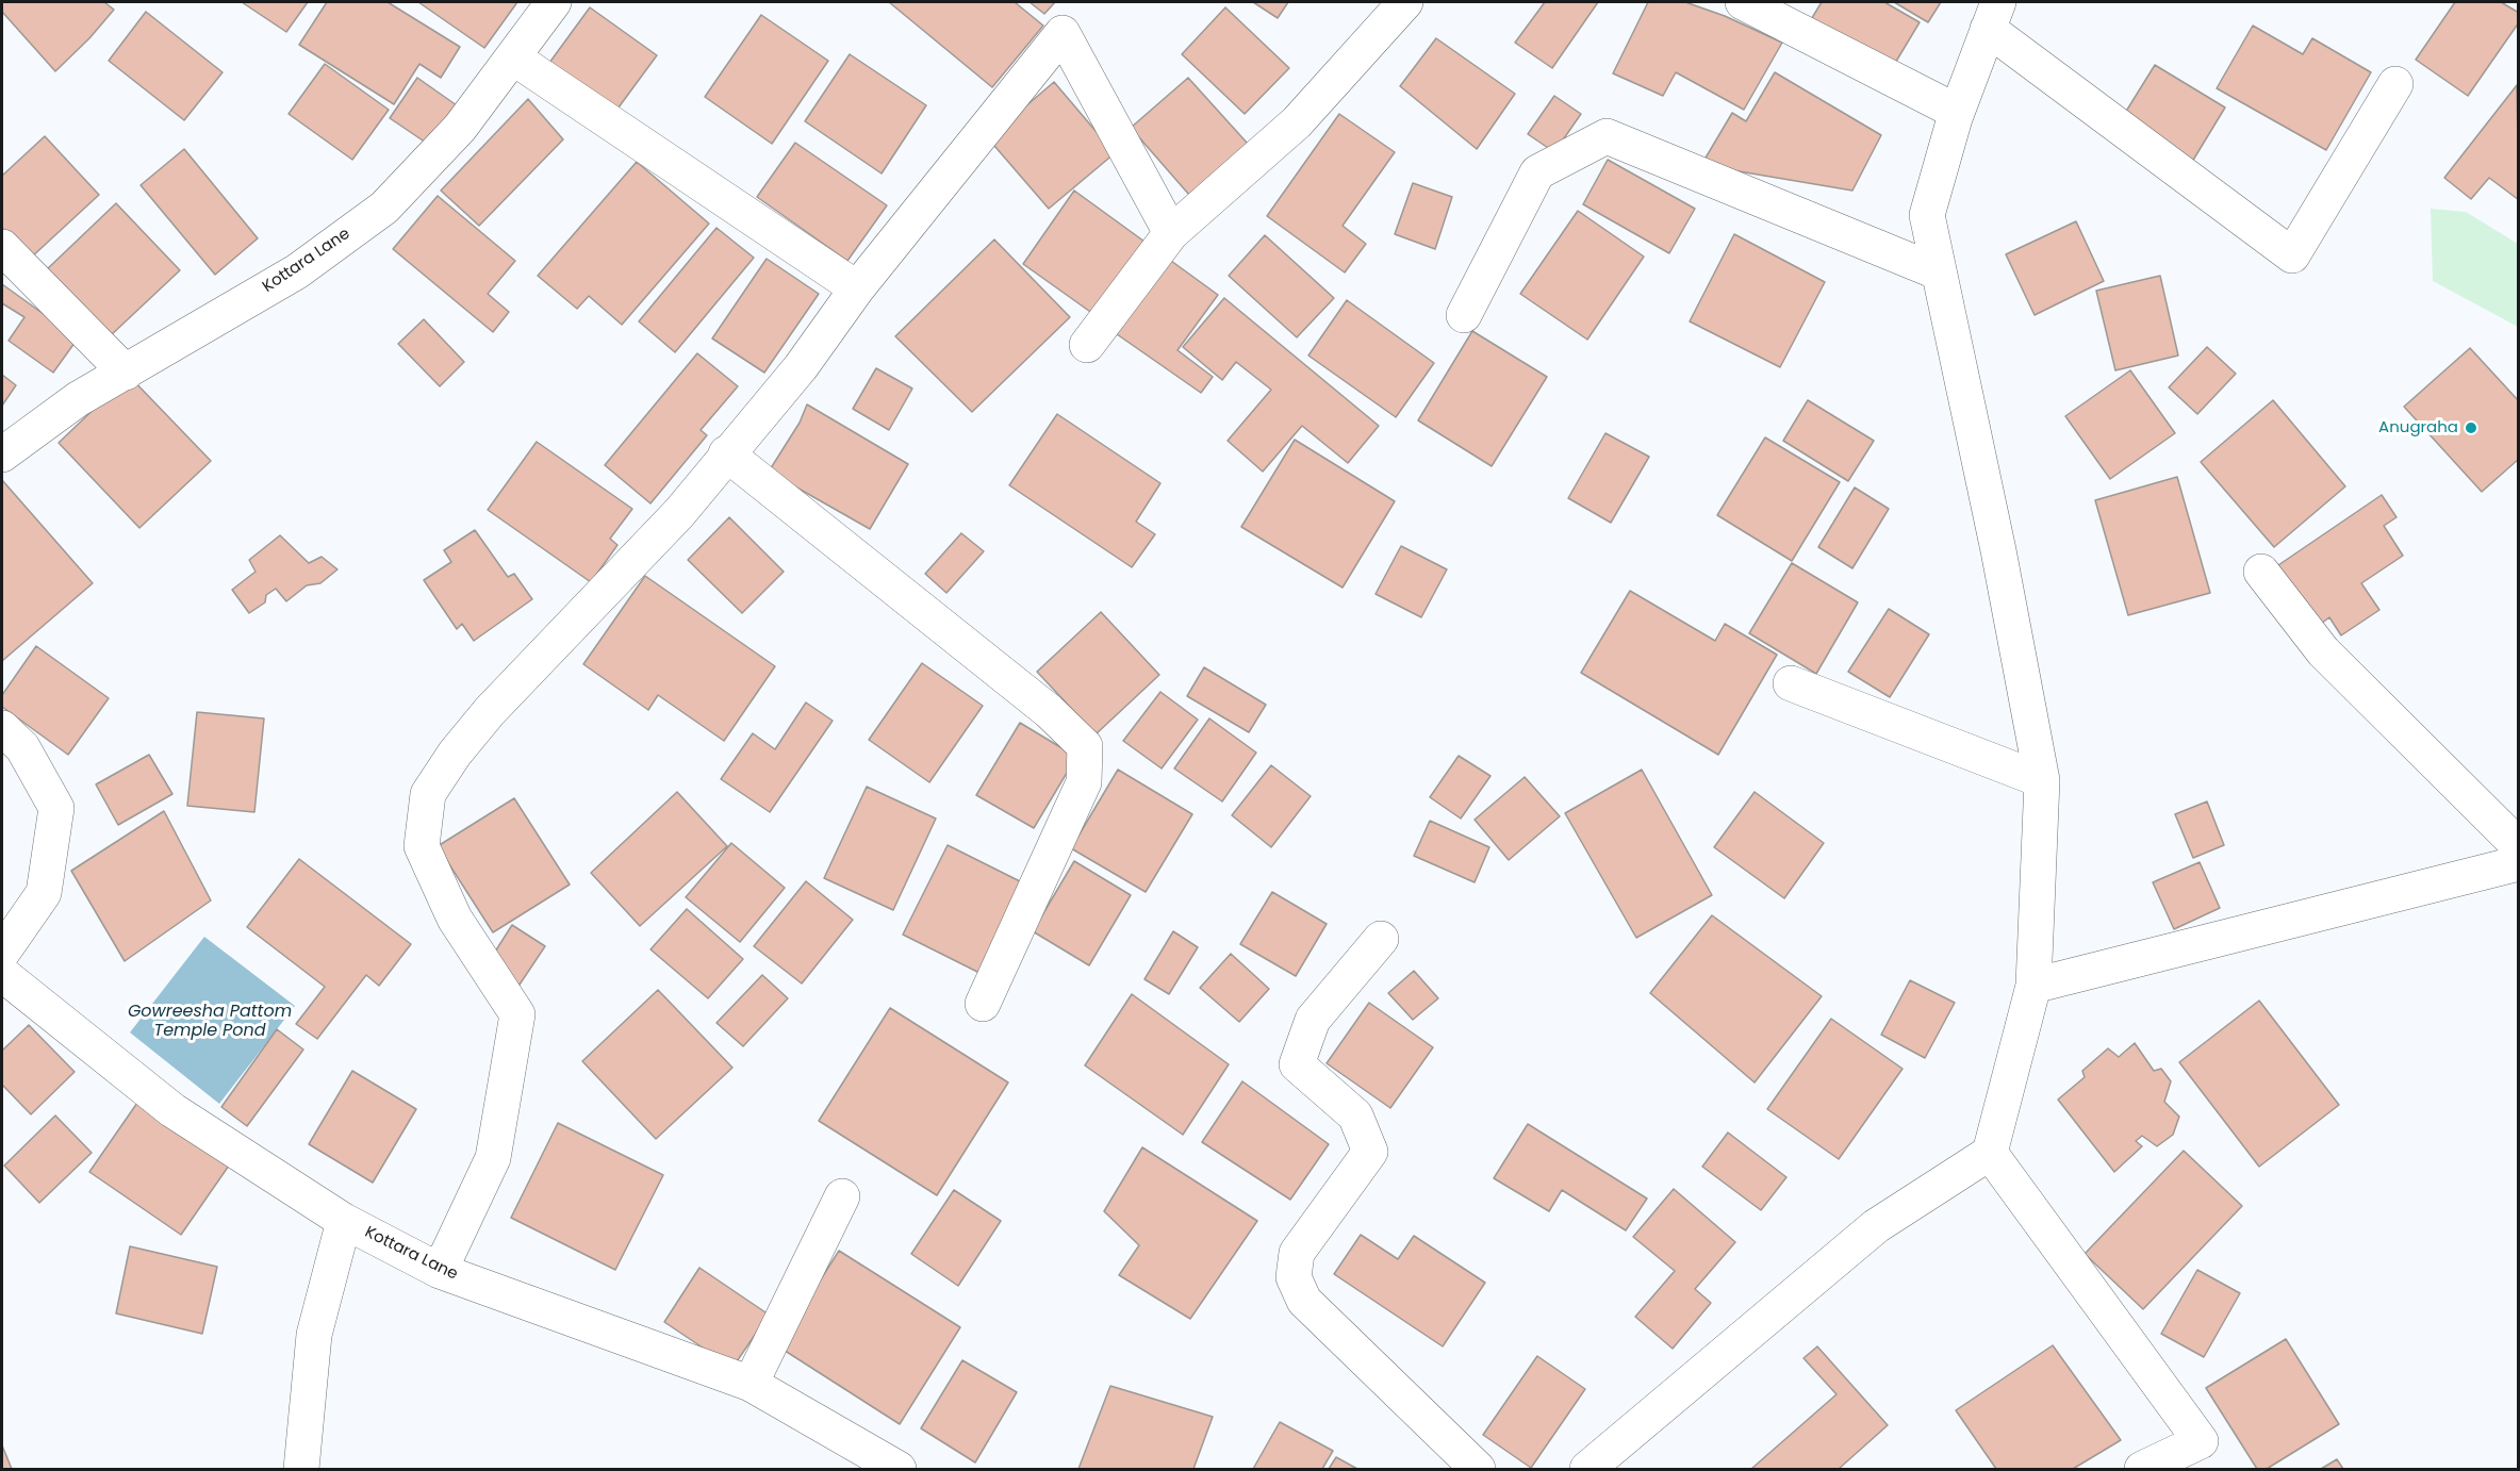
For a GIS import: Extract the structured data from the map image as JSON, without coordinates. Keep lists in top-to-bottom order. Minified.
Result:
{"streets":{"street":["Kottara Lane"]},"water":["Gowreesha Pattom Temple Pond"],"places":["Anugraha"]}
